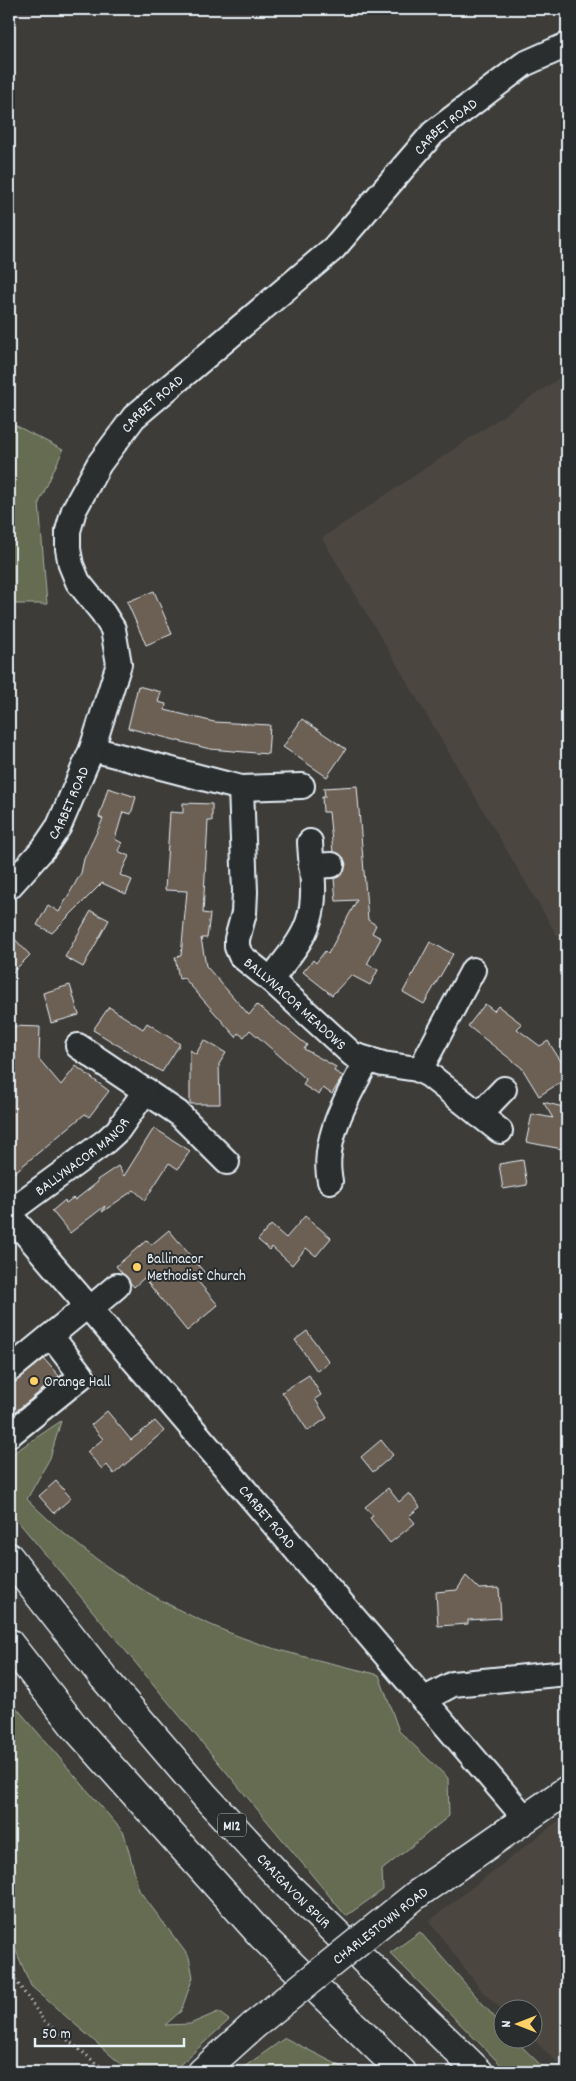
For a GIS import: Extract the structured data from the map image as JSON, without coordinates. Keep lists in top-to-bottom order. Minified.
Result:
{"streets":{"main road":["M12","CRAIGAVON SPUR","CHARLESTOWN ROAD"],"street":["CARBET ROAD","BALLYNACOR MEADOWS","BALLYNACOR MANOR"]},"crossings":[["CARBET ROAD","BALLYNACOR MANOR"],["CARBET ROAD","CHARLESTOWN ROAD"]],"places":["Ballinacor Methodist Church","Orange Hall"],"scale_bar":"50 m","north":"left"}
